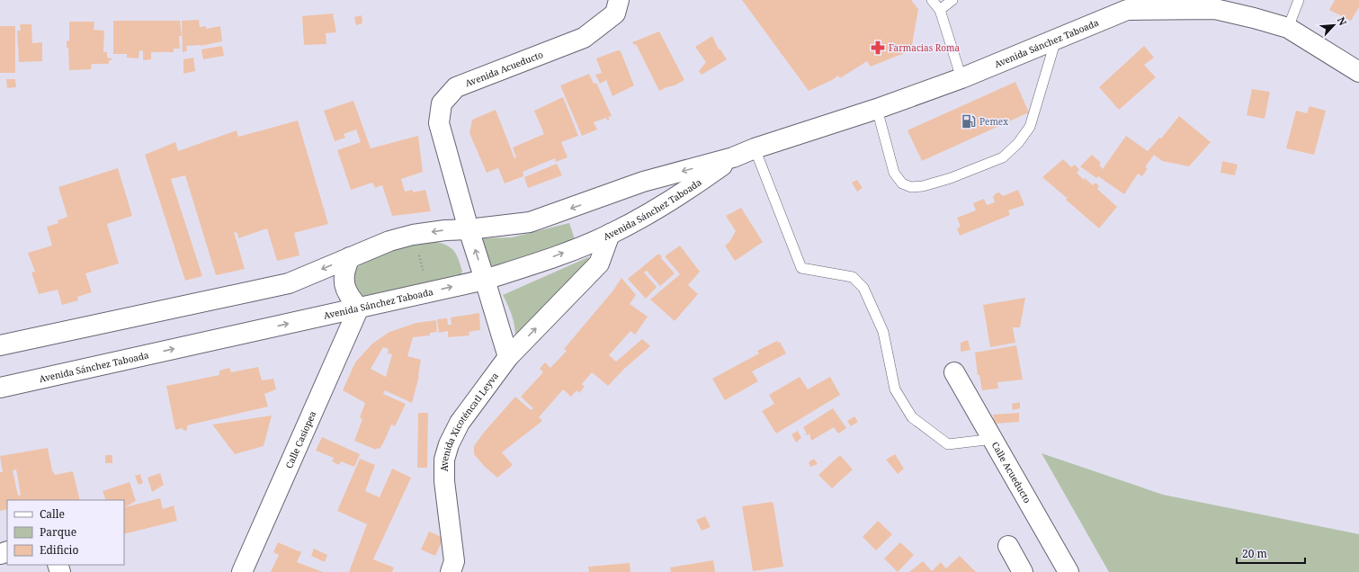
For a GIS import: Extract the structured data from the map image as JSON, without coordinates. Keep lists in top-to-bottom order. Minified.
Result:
{"streets":{"main road":["Avenida Sánchez Taboada","Avenida Acueducto","Avenida Xicoténcatl Leyva","Calle Casiopea","Calle Acueducto"]},"crossings":[["Avenida Sánchez Taboada","Avenida Acueducto"],["Avenida Sánchez Taboada","Avenida Xicoténcatl Leyva"],["Avenida Sánchez Taboada","Calle Casiopea"]],"one_way":["Avenida Xicoténcatl Leyva"],"places":{"pharmacy":["Farmacias Roma"],"fuel station":["Pemex"]},"legend":["Calle","Parque","Edificio"],"scale_bar":"20 m","north":"top right"}
